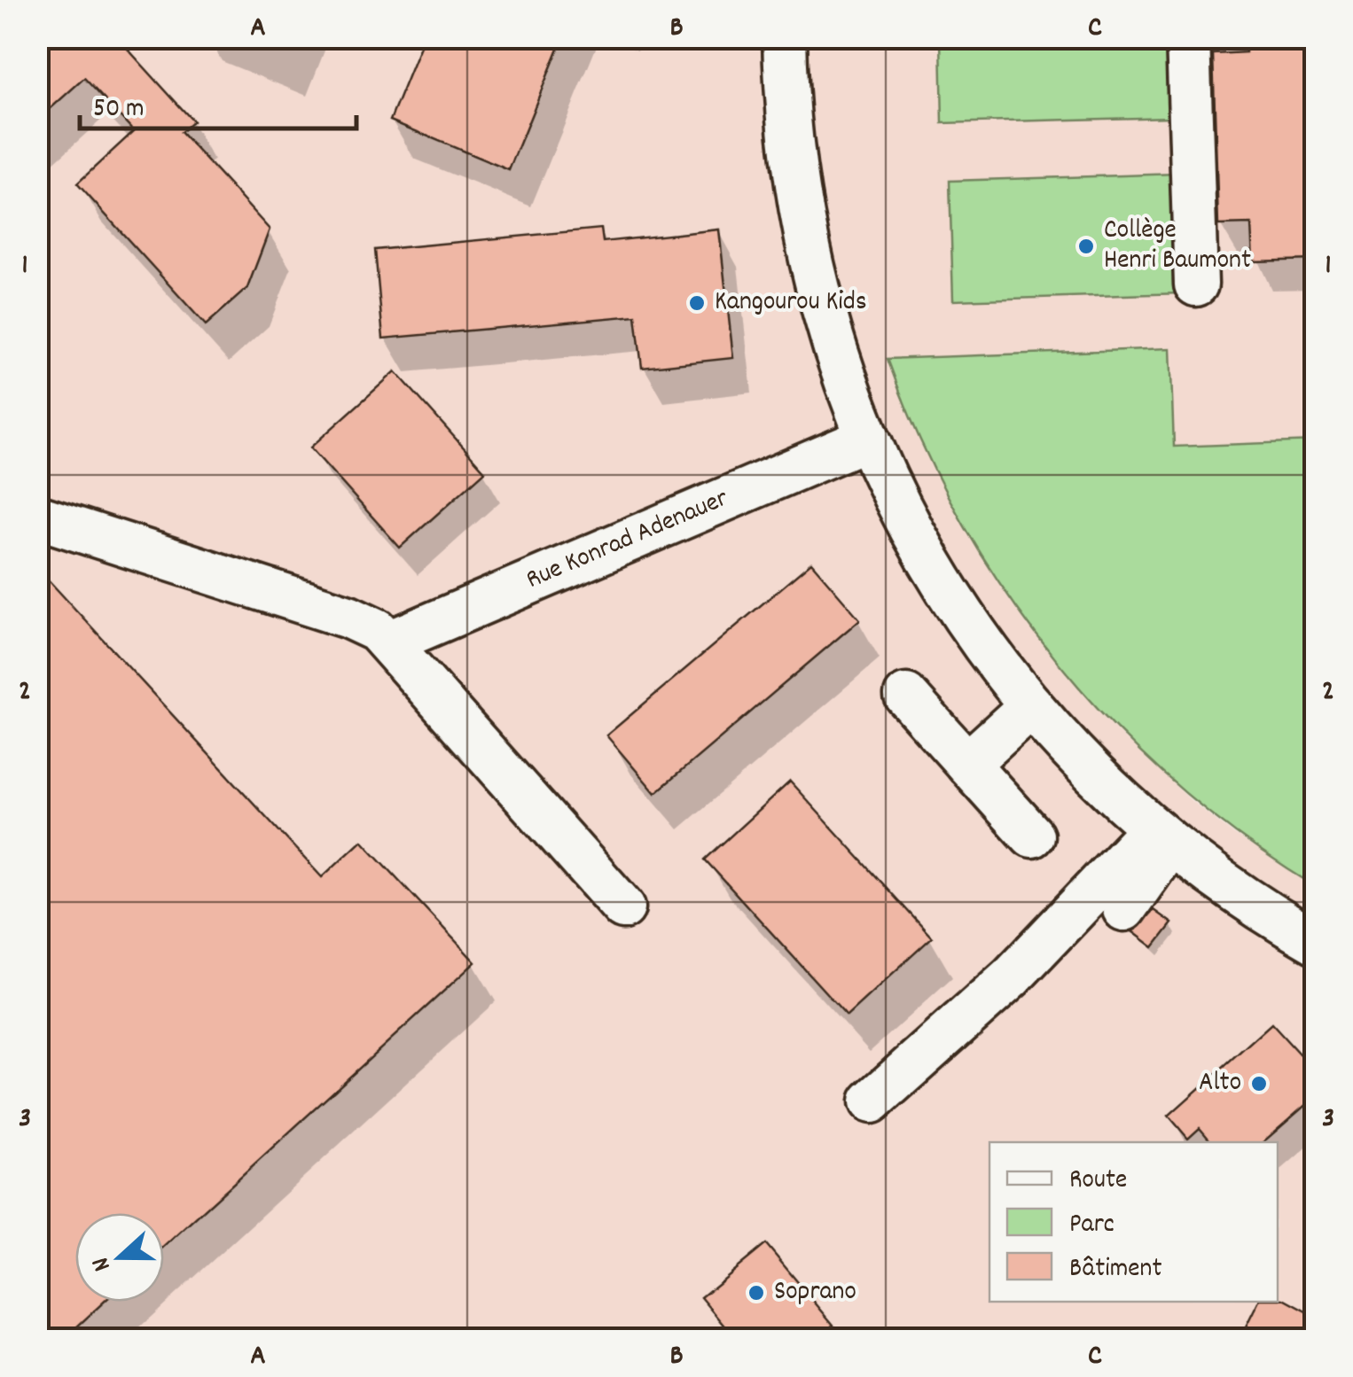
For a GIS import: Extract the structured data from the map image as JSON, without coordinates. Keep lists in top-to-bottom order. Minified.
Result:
{"streets":{"street":["Rue Konrad Adenauer"]},"places":["Collège Henri Baumont","Kangourou Kids","Alto","Soprano"],"legend":["Route","Parc","Bâtiment"],"scale_bar":"50 m","north":"left","grid":{"columns":["A","B","C"],"rows":["1","2","3"]}}
